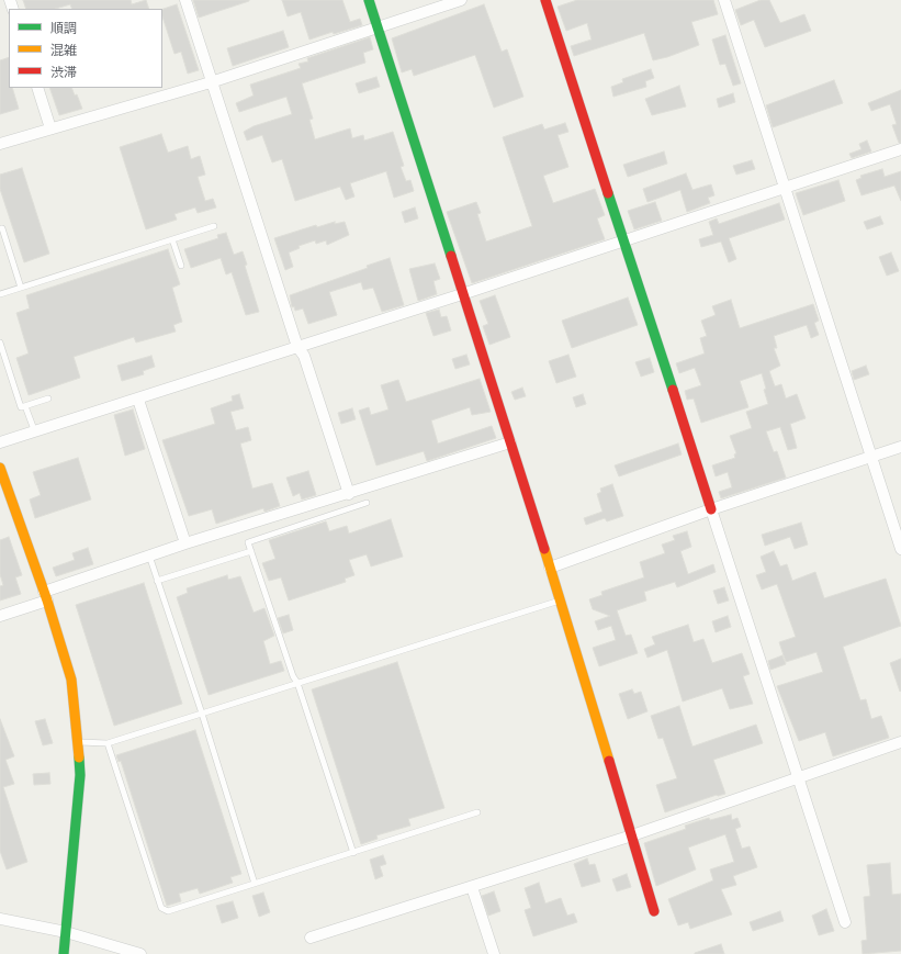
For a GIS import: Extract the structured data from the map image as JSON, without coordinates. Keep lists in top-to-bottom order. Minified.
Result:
{"legend":["順調","混雑","渋滞"]}
